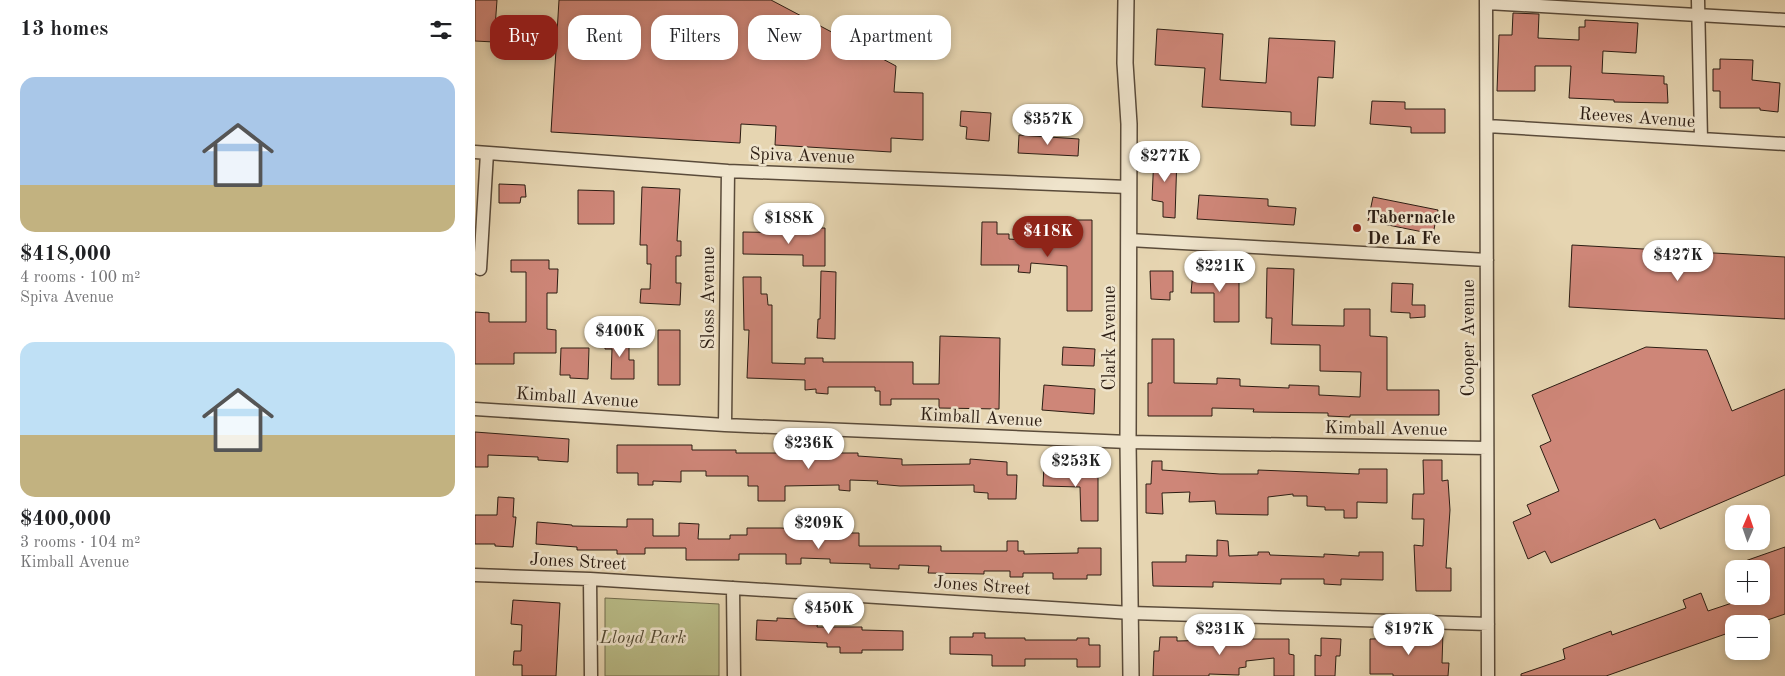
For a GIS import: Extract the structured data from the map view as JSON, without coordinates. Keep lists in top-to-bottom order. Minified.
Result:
{"streets":{"street":["Reeves Avenue","Spiva Avenue","Sloss Avenue","Clark Avenue","Cooper Avenue","Kimball Avenue","Jones Street"]},"crossings":[["Reeves Avenue","Cooper Avenue"],["Spiva Avenue","Sloss Avenue"],["Spiva Avenue","Clark Avenue"],["Sloss Avenue","Kimball Avenue"],["Clark Avenue","Kimball Avenue"],["Clark Avenue","Jones Street"],["Cooper Avenue","Kimball Avenue"],["Cooper Avenue","Jones Street"]],"parks":["Lloyd Park"],"places":["Tabernacle De La Fe"],"north":"top","page":{"heading":"13 homes","chip":["Buy","Rent","Filters","New","Apartment"],"list":[{"name":"$418,000","note":"4 rooms · 100 m² · Spiva Avenue"},{"name":"$400,000","note":"3 rooms · 104 m² · Kimball Avenue"}],"price":["$357K","$277K","$188K","$418K","$427K","$221K","$400K","$236K","$253K","$209K","$450K","$231K","$197K"],"map_buttons":["+","−"]}}
